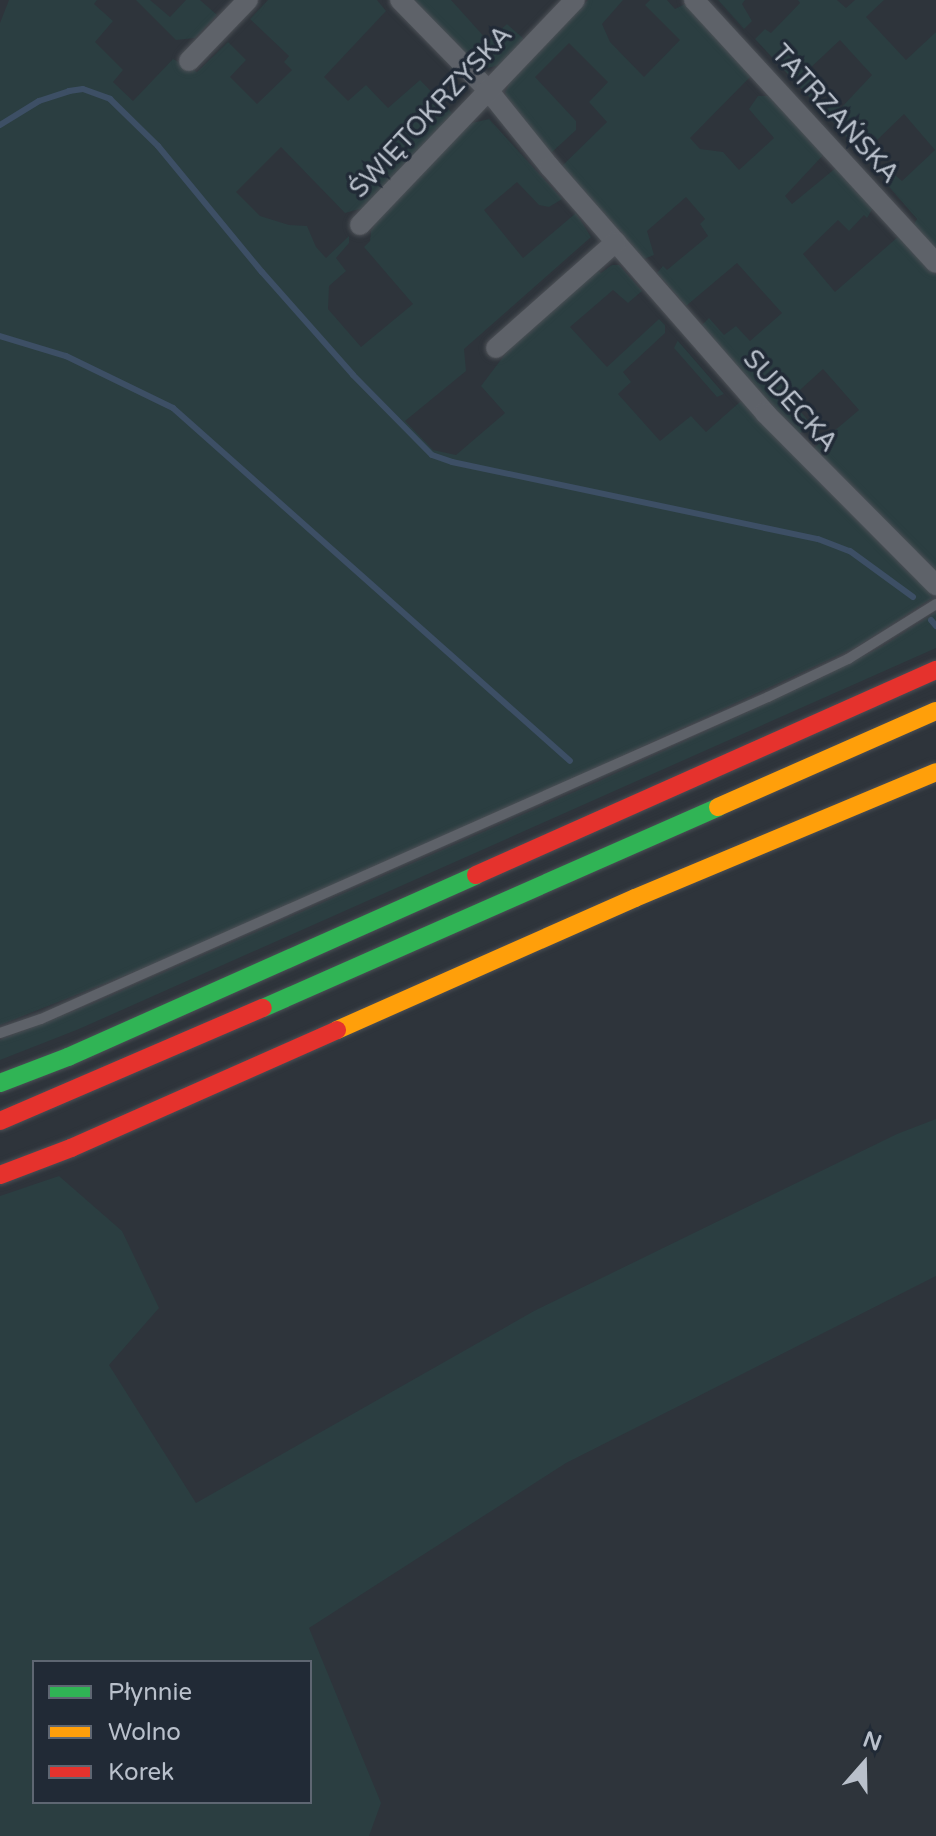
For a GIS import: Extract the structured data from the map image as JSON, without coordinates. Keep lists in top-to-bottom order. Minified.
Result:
{"streets":{"street":["ŚWIĘTOKRZYSKA","TATRZAŃSKA","SUDECKA"]},"crossings":[["ŚWIĘTOKRZYSKA","SUDECKA"]],"legend":["Płynnie","Wolno","Korek"],"north":"top"}
